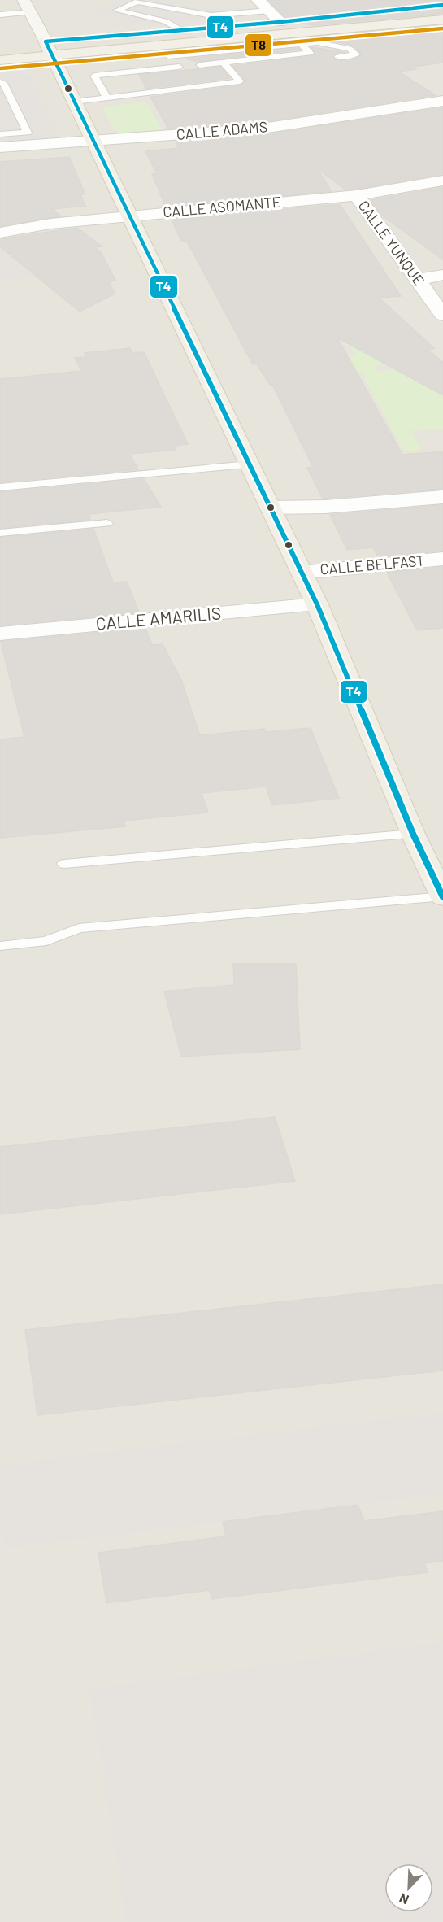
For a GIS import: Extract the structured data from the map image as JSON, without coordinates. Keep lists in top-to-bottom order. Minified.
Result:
{"streets":{"street":["CALLE ADAMS","CALLE ASOMANTE","CALLE YUNQUE","CALLE BELFAST","CALLE AMARILIS"]},"crossings":[["CALLE ASOMANTE","CALLE YUNQUE"]],"lines":["transit line T4","transit line T8"],"north":"bottom left"}
